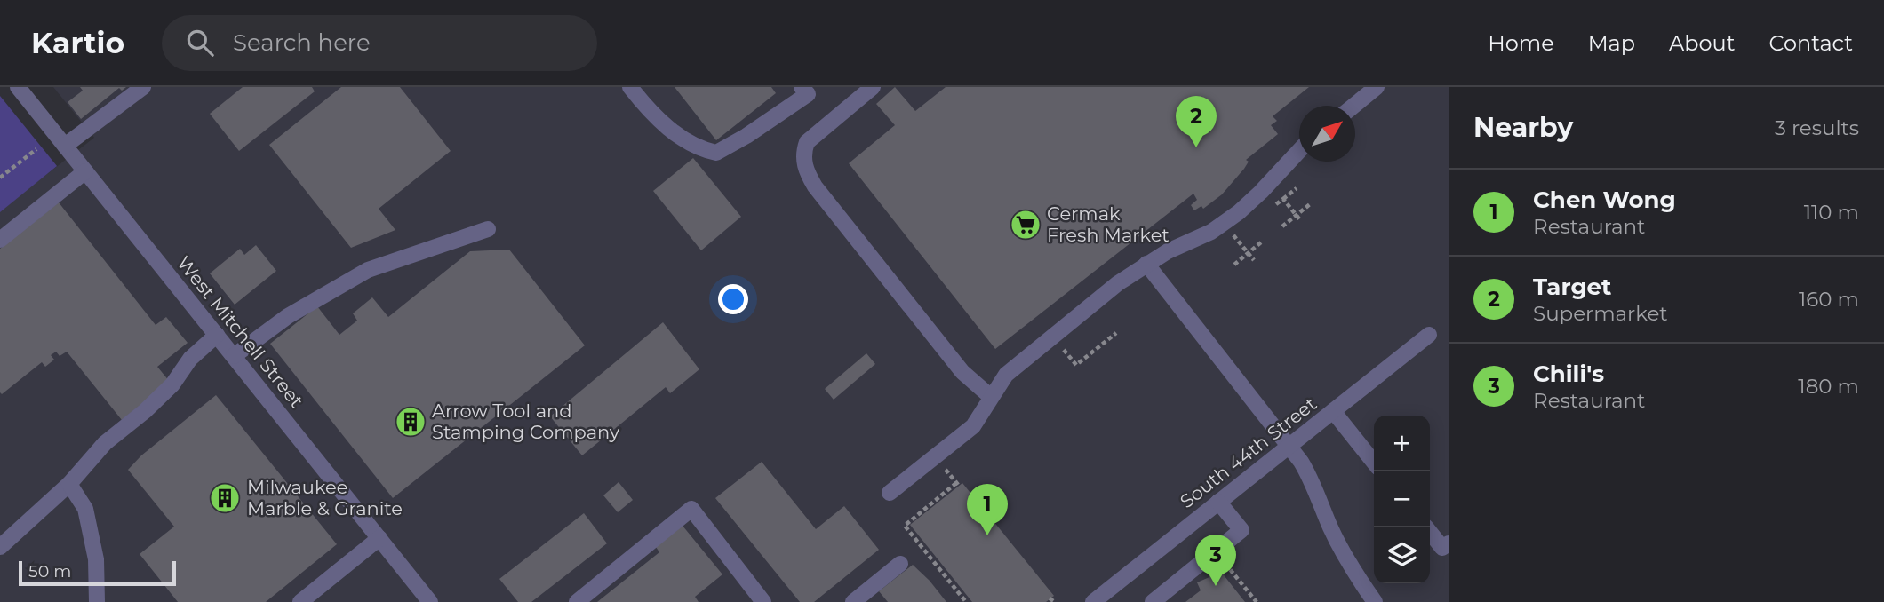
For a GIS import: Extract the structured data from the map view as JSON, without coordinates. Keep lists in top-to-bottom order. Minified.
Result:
{"streets":{"street":["West Mitchell Street","South 44th Street"]},"places":{"supermarket":["Cermak Fresh Market"],"building":["Arrow Tool and Stamping Company","Milwaukee Marble & Granite"]},"scale_bar":"50 m","north":"top right","page":{"header":"Kartio","search":"Search here","nav":["Home","Map","About","Contact"],"heading":["Nearby","3 results"],"pins":["2","1","3"],"list":[{"mark":"1","name":"Chen Wong","note":"Restaurant","value":"110 m"},{"mark":"2","name":"Target","note":"Supermarket","value":"160 m"},{"mark":"3","name":"Chili's","note":"Restaurant","value":"180 m"}],"map_buttons":["+","−"],"scale":"50 m"}}
